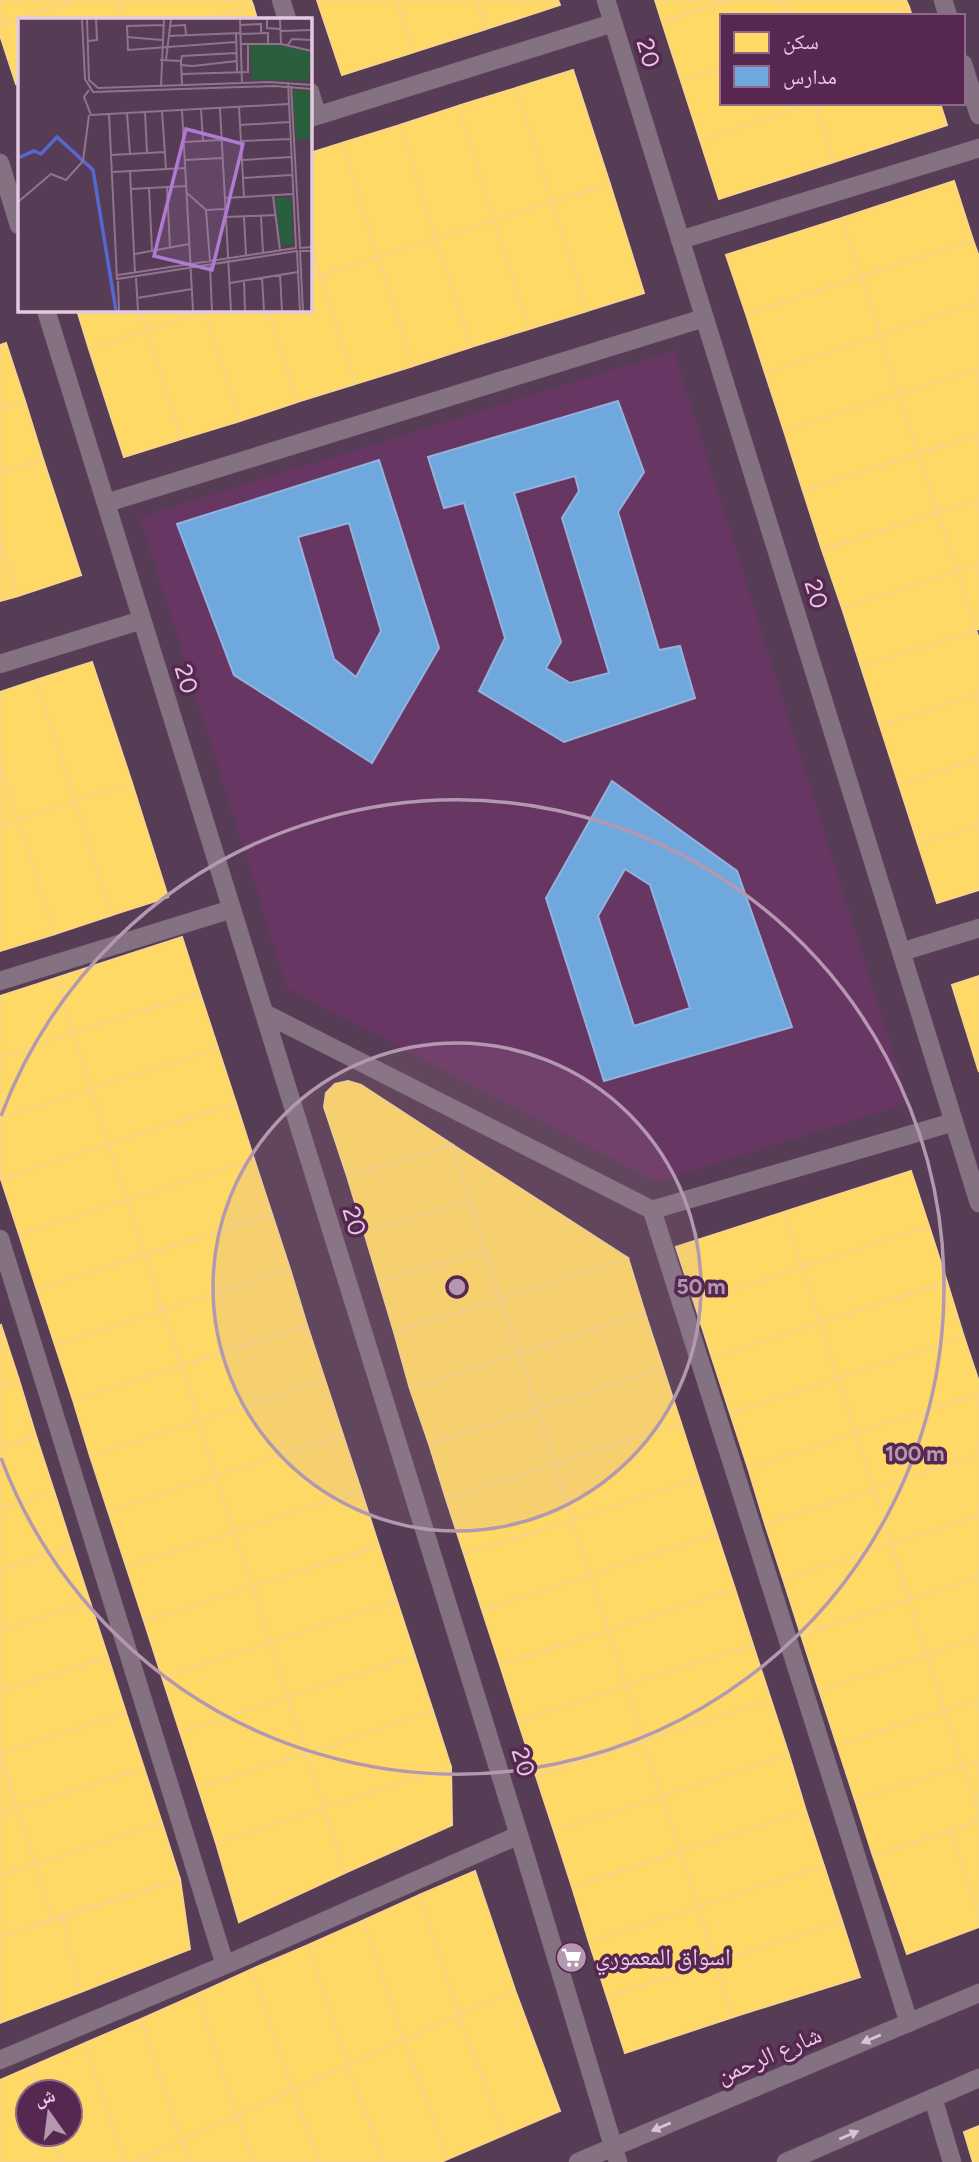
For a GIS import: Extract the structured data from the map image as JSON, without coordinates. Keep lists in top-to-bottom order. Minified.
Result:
{"streets":{"street":["20","شارع الرحمن"]},"crossings":[["20","شارع الرحمن"]],"places":{"supermarket":["اسواق المعموري"]},"legend":["سكن","مدارس"],"north":"top","rings":["50 m","100 m"]}
